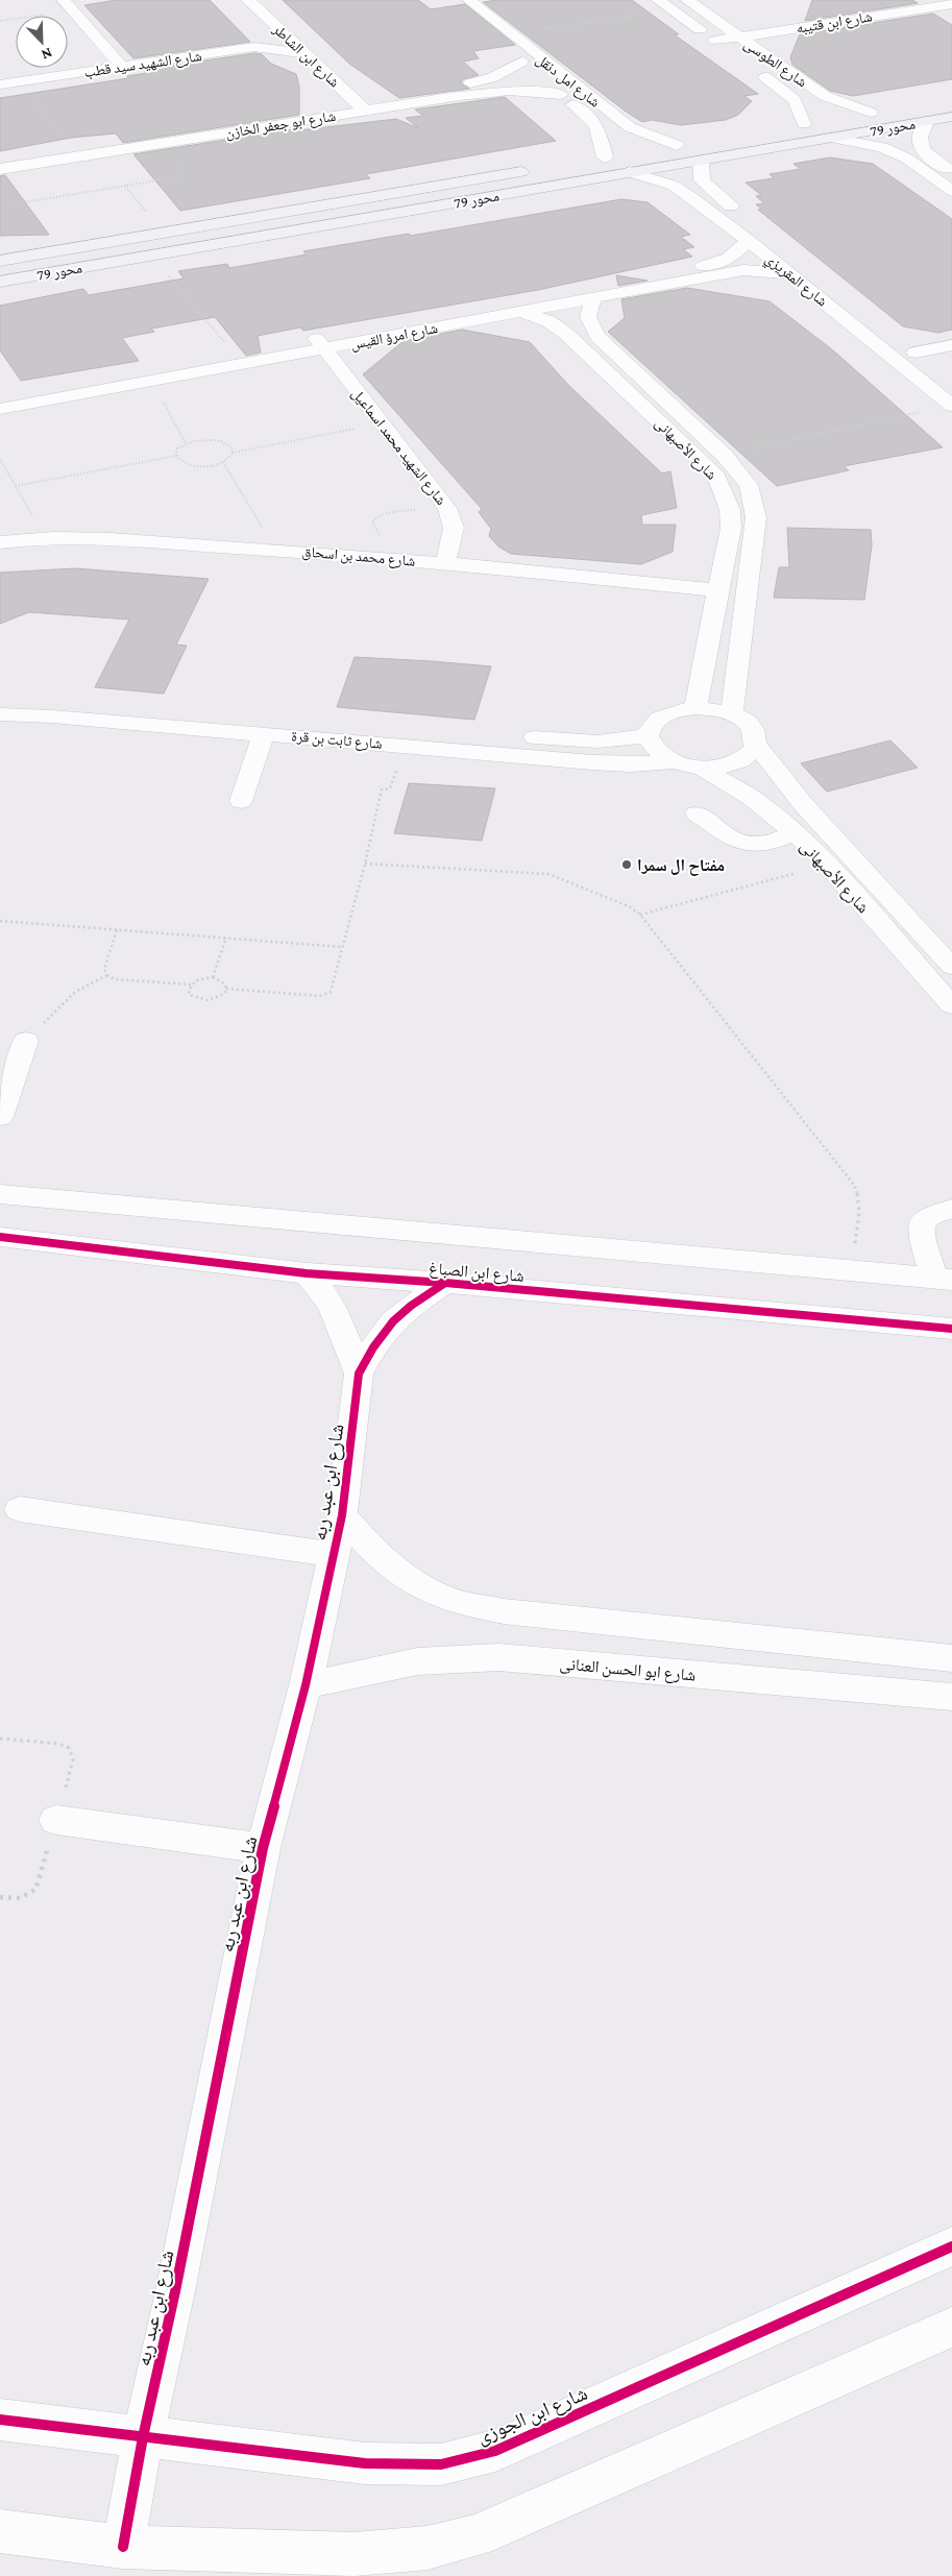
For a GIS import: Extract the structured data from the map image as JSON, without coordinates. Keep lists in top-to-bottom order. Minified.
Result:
{"streets":{"main road":["محور 79"],"street":["شارع ابن قتيبه","شارع ابن الشاطر","شارع الطوسى","شارع الشهيد سيد قطب","شارع امل دنقل","شارع ابو جعفر الخازن","شارع المقريزي","شارع امرؤ القيس","شارع الشهيد محمد اسماعيل","شارع الأصبهانى","شارع محمد بن اسحاق","شارع ثابت بن قرة","شارع ابن الصباغ","شارع ابن عبد ربه","شارع ابو الحسن العنانى","شارع ابن الجوزى"]},"crossings":[["شارع ابن قتيبه","شارع الطوسى"],["شارع ابن الشاطر","شارع الشهيد سيد قطب"],["شارع ابن الشاطر","شارع ابو جعفر الخازن"],["شارع الطوسى","محور 79"],["شارع امل دنقل","شارع ابو جعفر الخازن"],["محور 79","شارع المقريزي"],["شارع المقريزي","شارع امرؤ القيس"],["شارع امرؤ القيس","شارع الشهيد محمد اسماعيل"],["شارع امرؤ القيس","شارع الأصبهانى"],["شارع الشهيد محمد اسماعيل","شارع محمد بن اسحاق"],["شارع الأصبهانى","شارع محمد بن اسحاق"],["شارع ابن الصباغ","شارع ابن عبد ربه"],["شارع ابن عبد ربه","شارع ابو الحسن العنانى"],["شارع ابن عبد ربه","شارع ابن الجوزى"]],"places":["مفتاح ال سمرا"],"north":"bottom right"}
